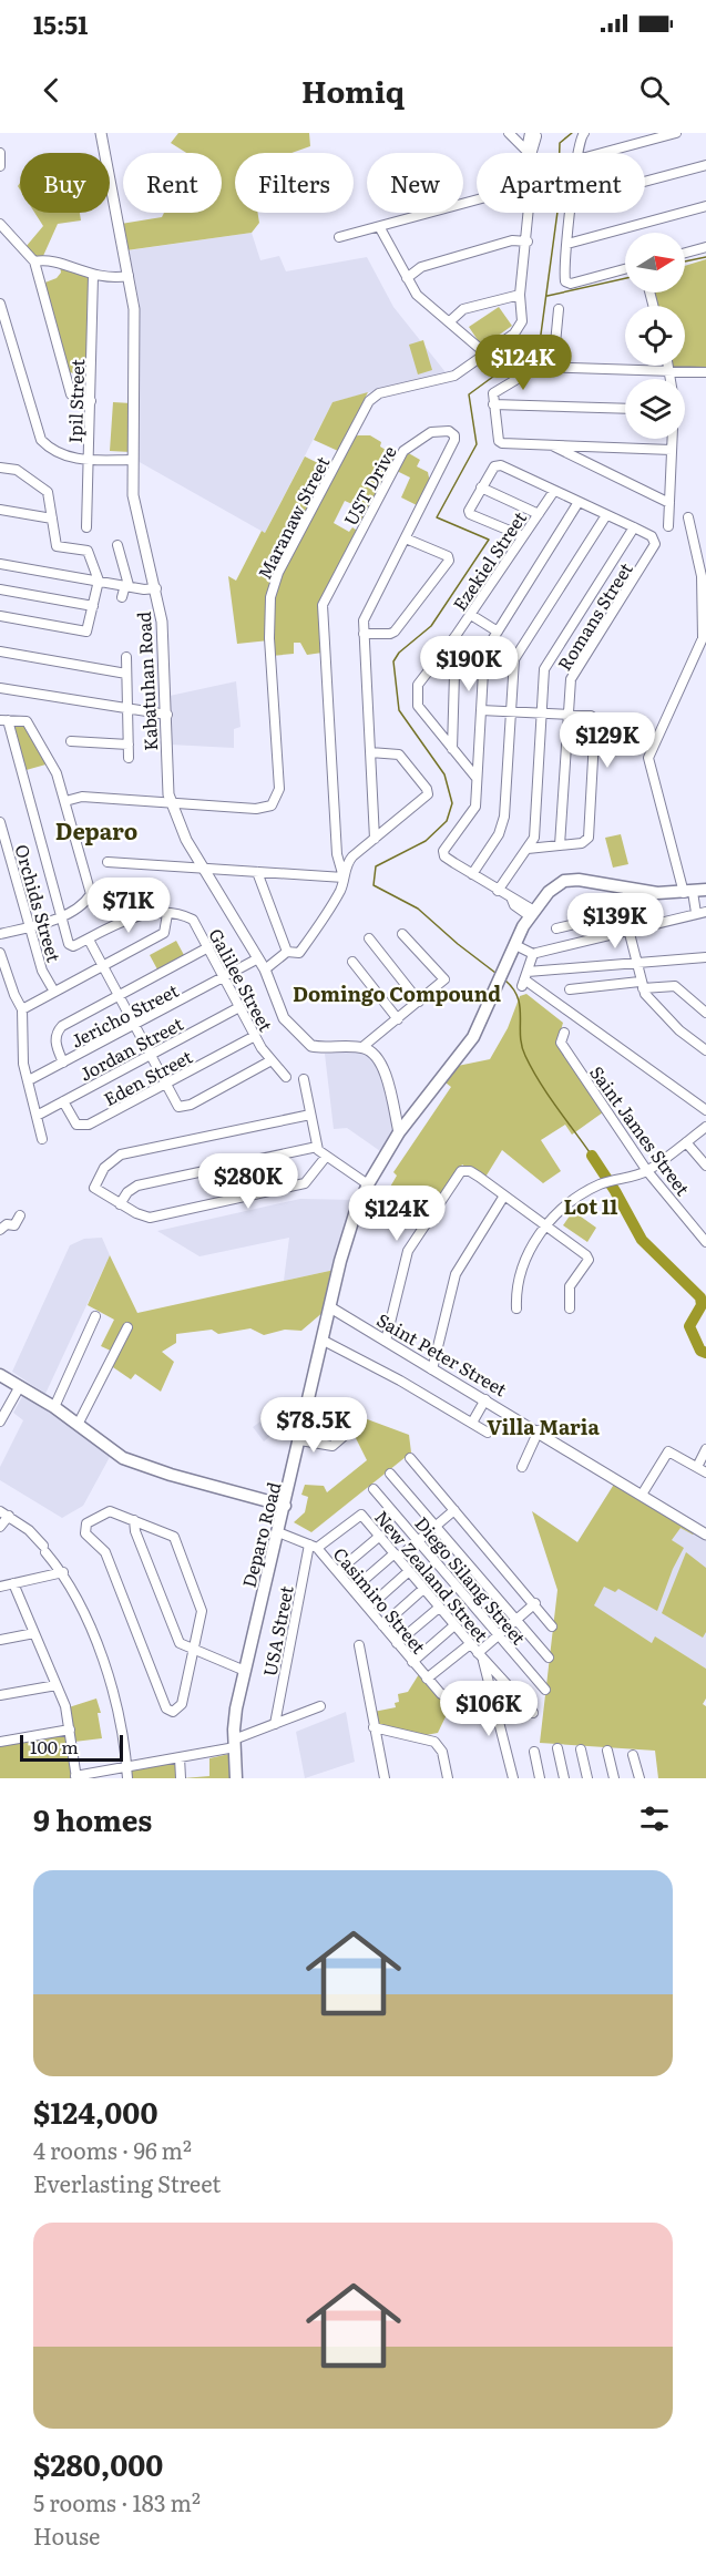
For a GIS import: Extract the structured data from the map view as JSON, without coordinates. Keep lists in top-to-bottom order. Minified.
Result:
{"streets":{"main road":["Deparo Road"],"street":["Ipil Street","UST Drive","Maranaw Street","Ezekiel Street","Romans Street","Kabatuhan Road","Orchids Street","Galilee Street","Jericho Street","Jordan Street","Eden Street","Saint James Street","Saint Peter Street","New Zealand Street","Diego Silang Street","Casimiro Street","USA Street"]},"crossings":[["Maranaw Street","Kabatuhan Road"],["Kabatuhan Road","Jericho Street"],["Galilee Street","Jericho Street"],["Galilee Street","Jordan Street"],["Galilee Street","Eden Street"],["Jordan Street","Eden Street"],["Saint Peter Street","Deparo Road"],["Deparo Road","Casimiro Street"],["New Zealand Street","Casimiro Street"],["New Zealand Street","USA Street"],["Casimiro Street","USA Street"]],"districts":["Deparo","Domingo Compound","Lot 11","Villa Maria"],"scale_bar":"100 m","north":"right","page":{"status":"15:51","header":"Homiq","chip":["Buy","Rent","Filters","New","Apartment"],"price":["$124K","$190K","$129K","$71K","$139K","$280K","$124K","$78.5K","$106K"],"scale":"100 m","heading":"9 homes","list":[{"name":"$124,000","note":"4 rooms · 96 m² · Everlasting Street"},{"name":"$280,000","note":"5 rooms · 183 m² · House"}]}}
